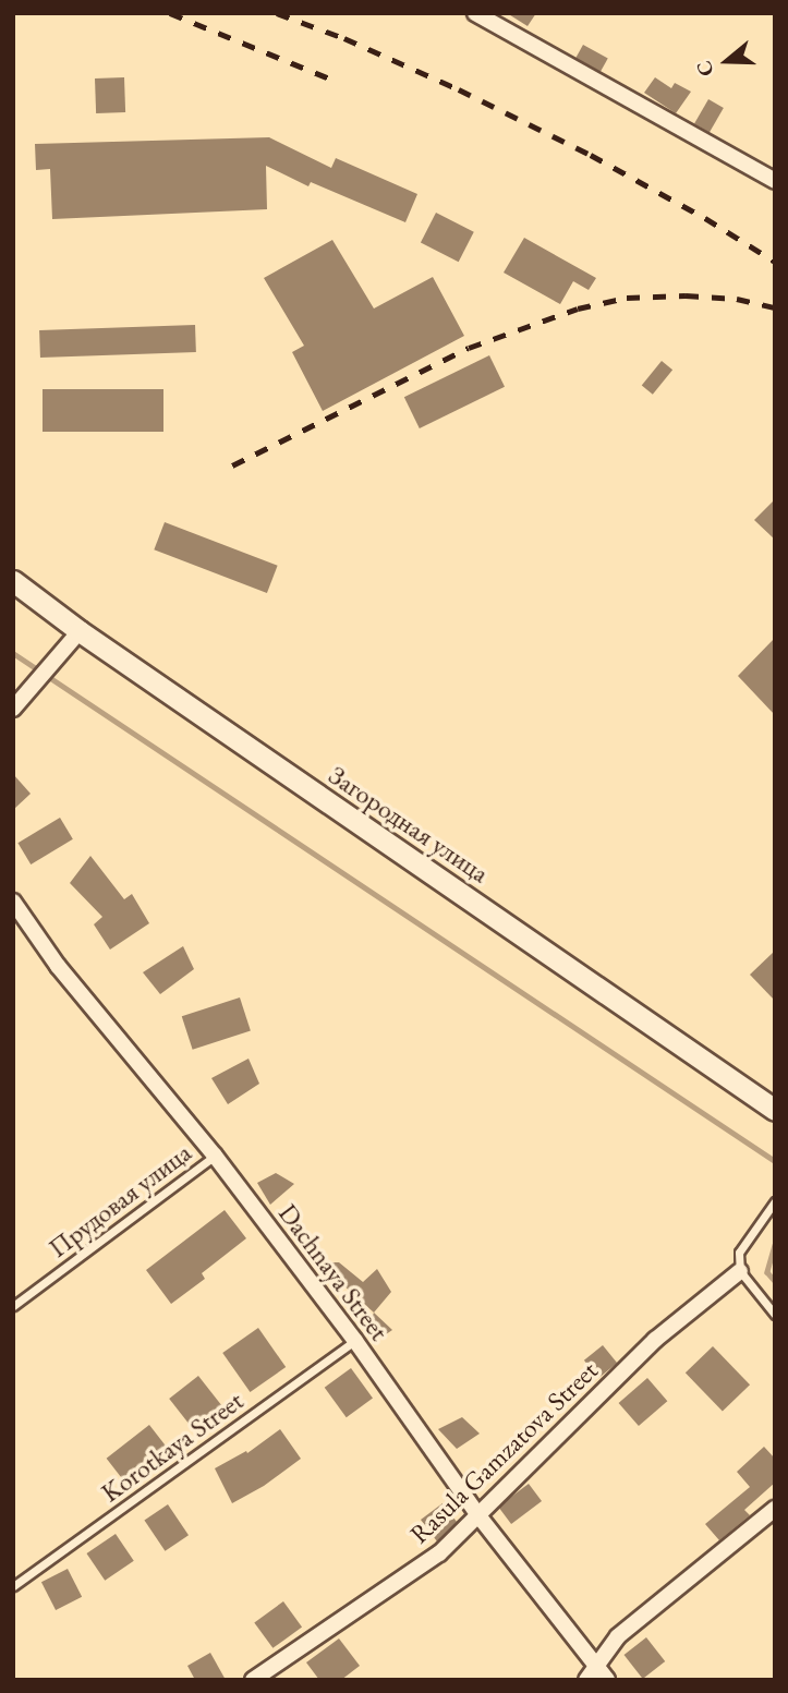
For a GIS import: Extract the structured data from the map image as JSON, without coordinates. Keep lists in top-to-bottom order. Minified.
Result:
{"streets":{"main road":["Загородная улица"],"street":["Dachnaya Street","Rasula Gamzatova Street"],"lane":["Прудовая улица","Korotkaya Street"]},"crossings":[["Прудовая улица","Dachnaya Street"],["Dachnaya Street","Korotkaya Street"],["Dachnaya Street","Rasula Gamzatova Street"]],"north":"left"}
